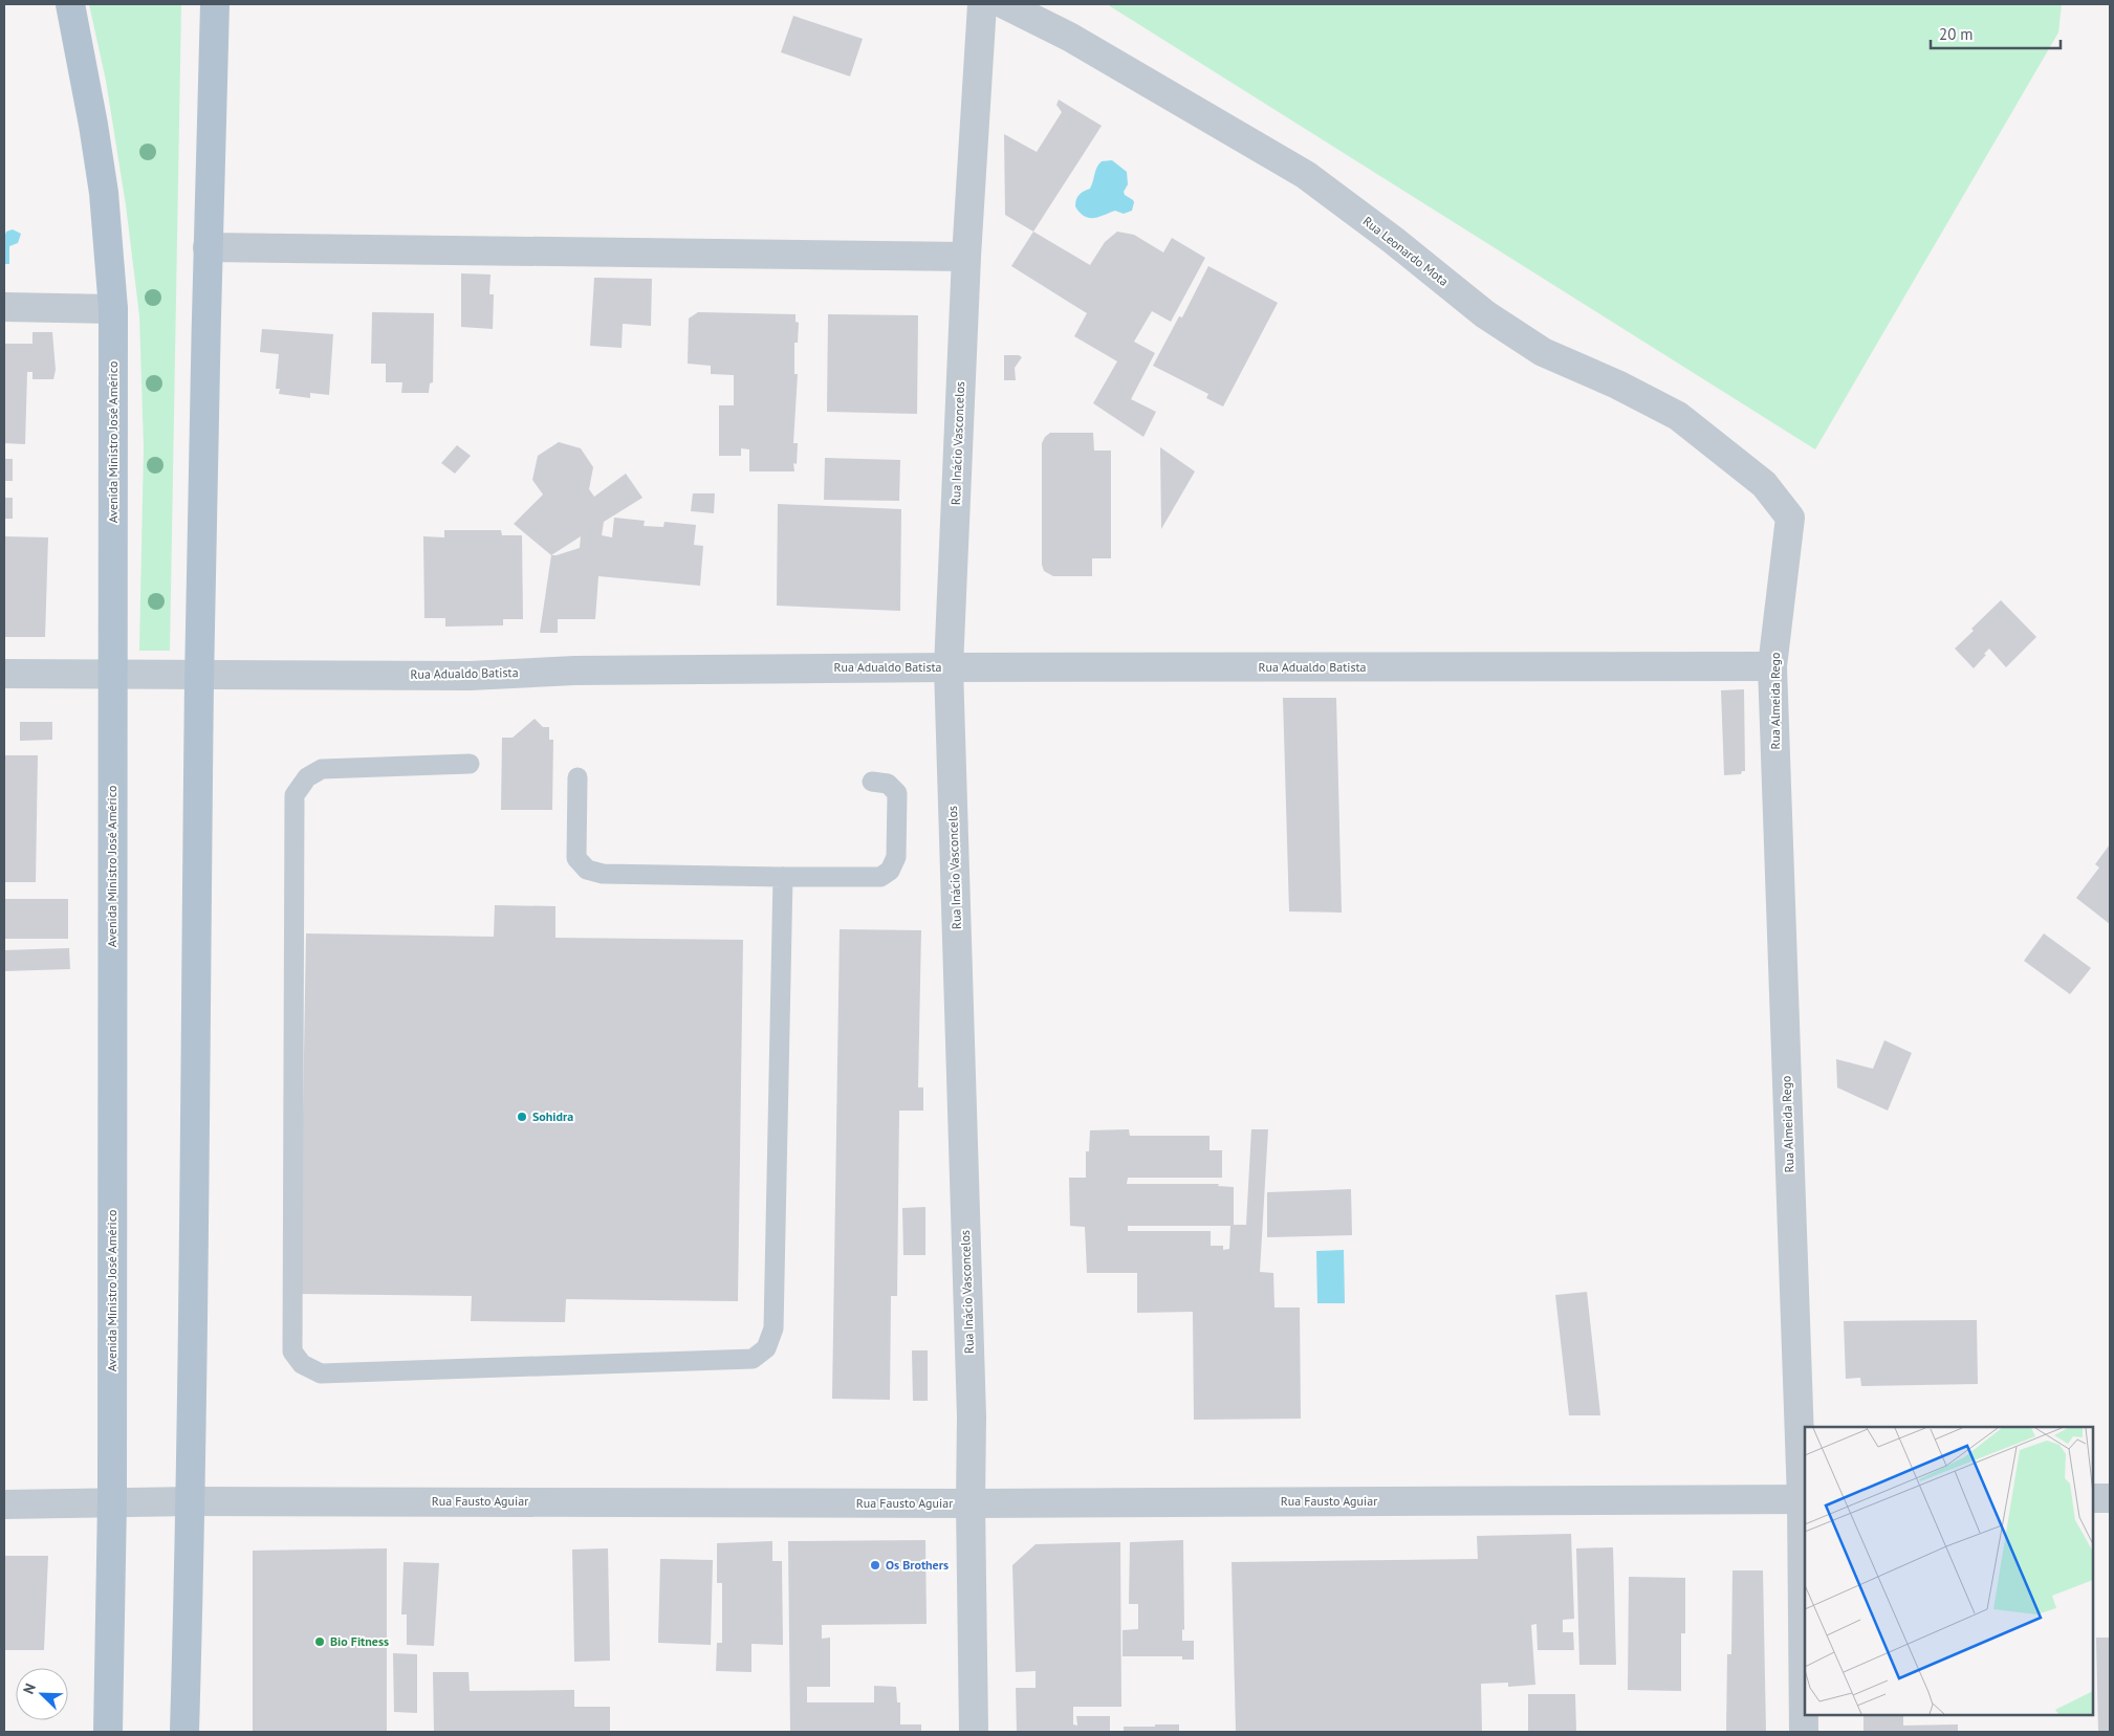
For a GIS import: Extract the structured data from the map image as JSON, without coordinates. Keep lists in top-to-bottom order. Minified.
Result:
{"streets":{"main road":["Avenida Ministro José Américo"],"street":["Rua Leonardo Mota","Rua Inácio Vasconcelos","Rua Adualdo Batista","Rua Almeida Rego","Rua Fausto Aguiar"]},"crossings":[["Rua Leonardo Mota","Rua Almeida Rego"],["Avenida Ministro José Américo","Rua Adualdo Batista"],["Avenida Ministro José Américo","Rua Fausto Aguiar"],["Rua Inácio Vasconcelos","Rua Adualdo Batista"],["Rua Inácio Vasconcelos","Rua Fausto Aguiar"],["Rua Adualdo Batista","Rua Almeida Rego"],["Rua Almeida Rego","Rua Fausto Aguiar"]],"places":["Sohidra","Os Brothers","Bio Fitness"],"scale_bar":"20 m","north":"top left"}
